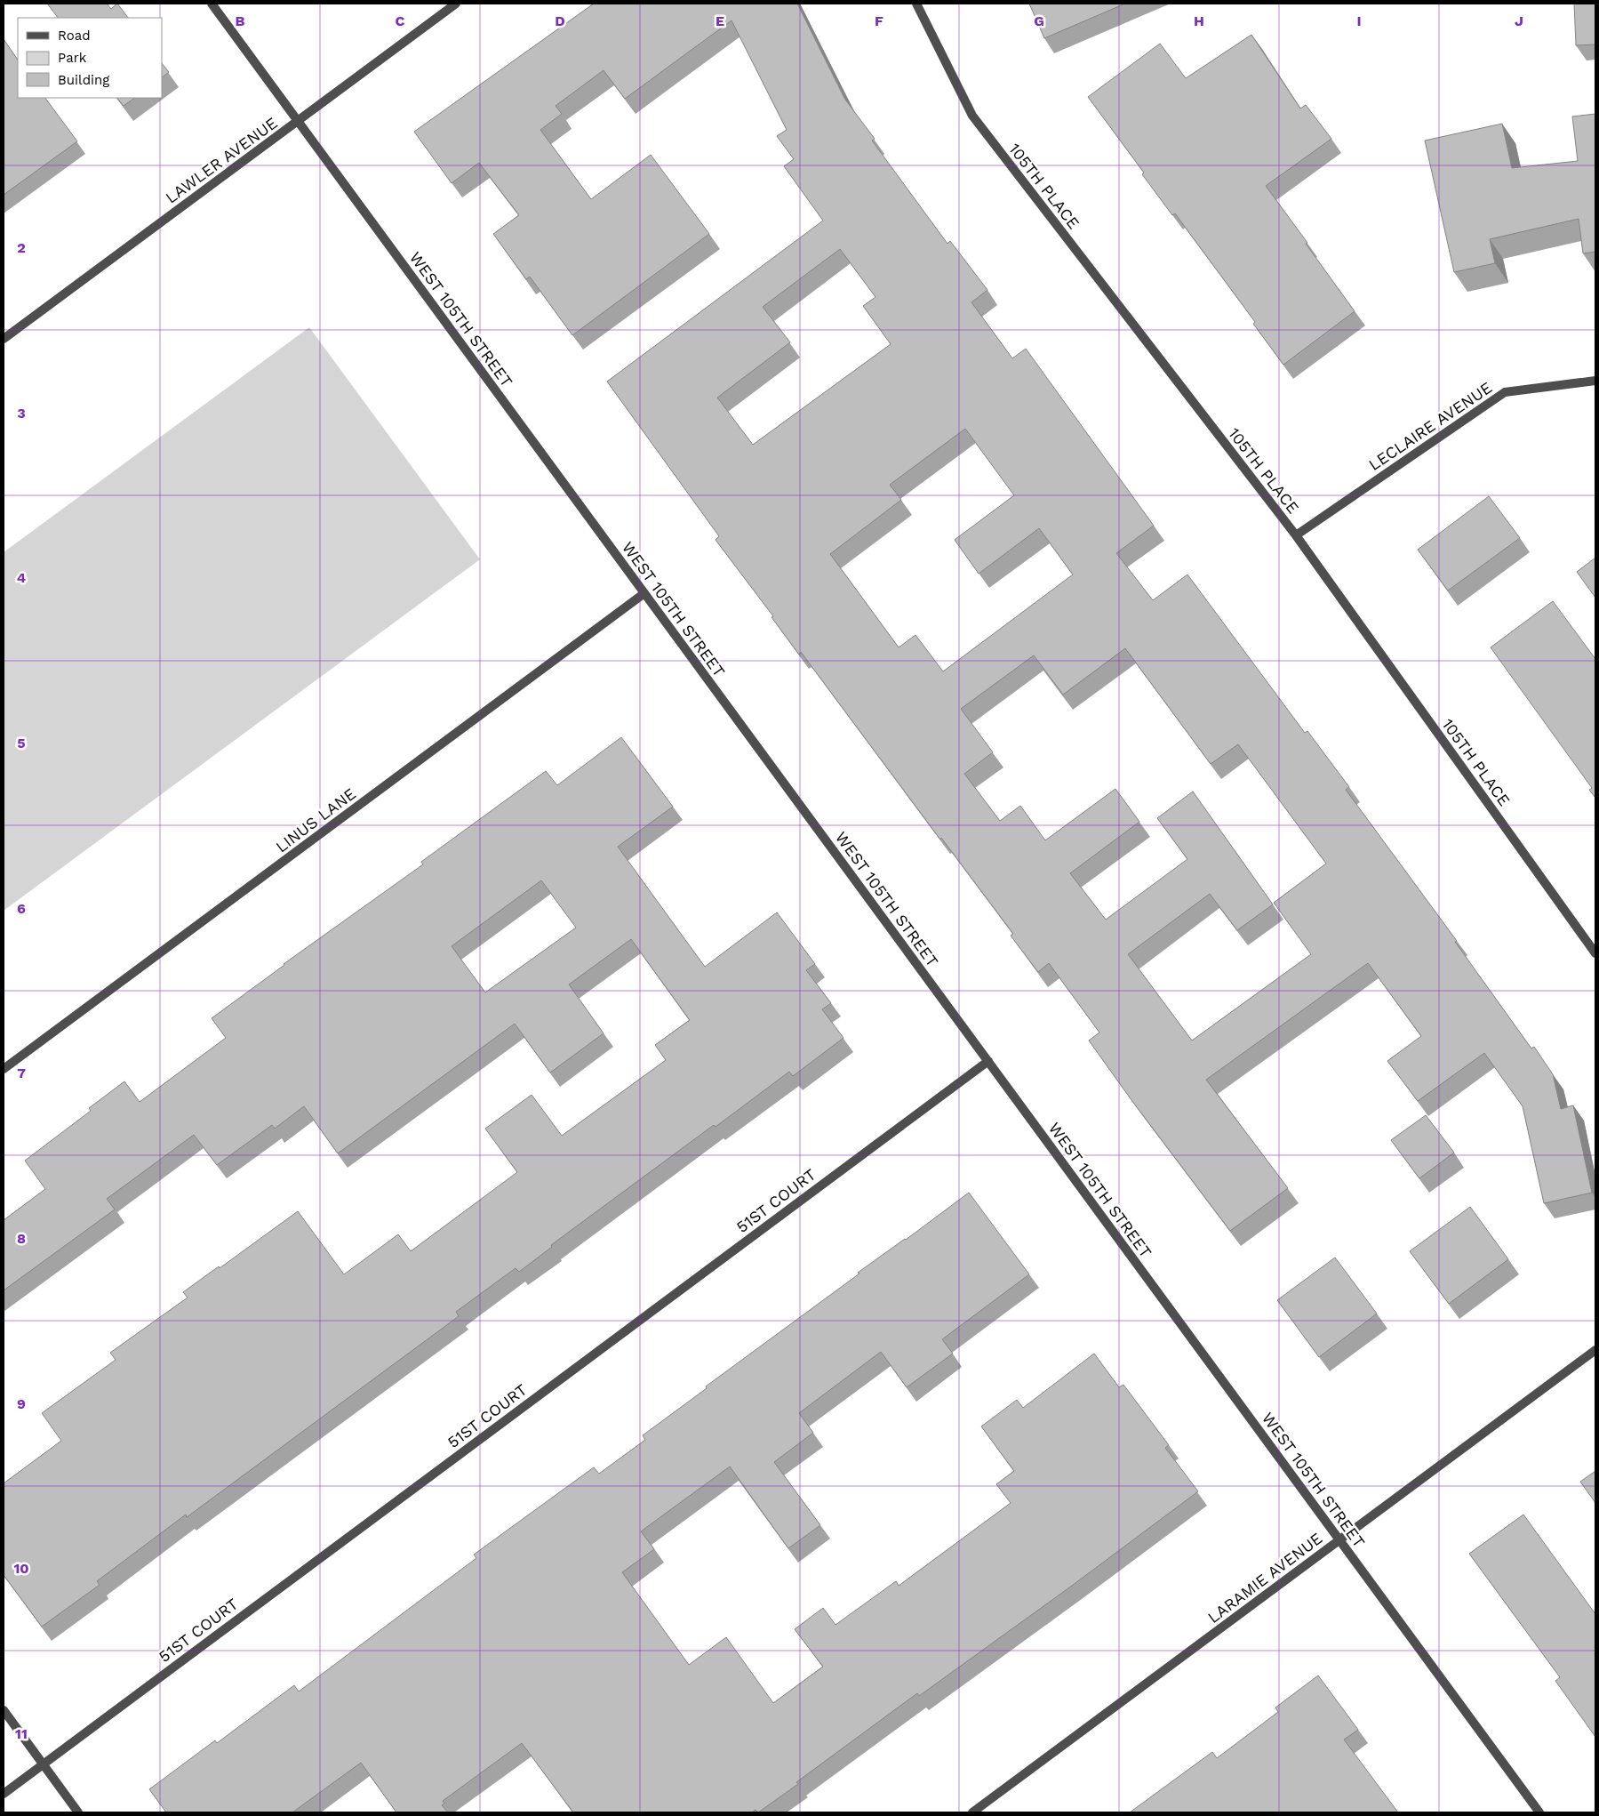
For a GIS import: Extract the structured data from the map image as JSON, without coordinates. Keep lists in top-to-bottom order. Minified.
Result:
{"streets":{"street":["LAWLER AVENUE","105TH PLACE","WEST 105TH STREET","LECLAIRE AVENUE","LINUS LANE","51ST COURT","LARAMIE AVENUE"]},"crossings":[["LAWLER AVENUE","WEST 105TH STREET"],["105TH PLACE","LECLAIRE AVENUE"],["WEST 105TH STREET","LINUS LANE"],["WEST 105TH STREET","51ST COURT"],["WEST 105TH STREET","LARAMIE AVENUE"]],"legend":["Road","Park","Building"],"grid":{"columns":["B","C","D","E","F","G","H","I","J"],"rows":["2","3","4","5","6","7","8","9","10","11"]}}
